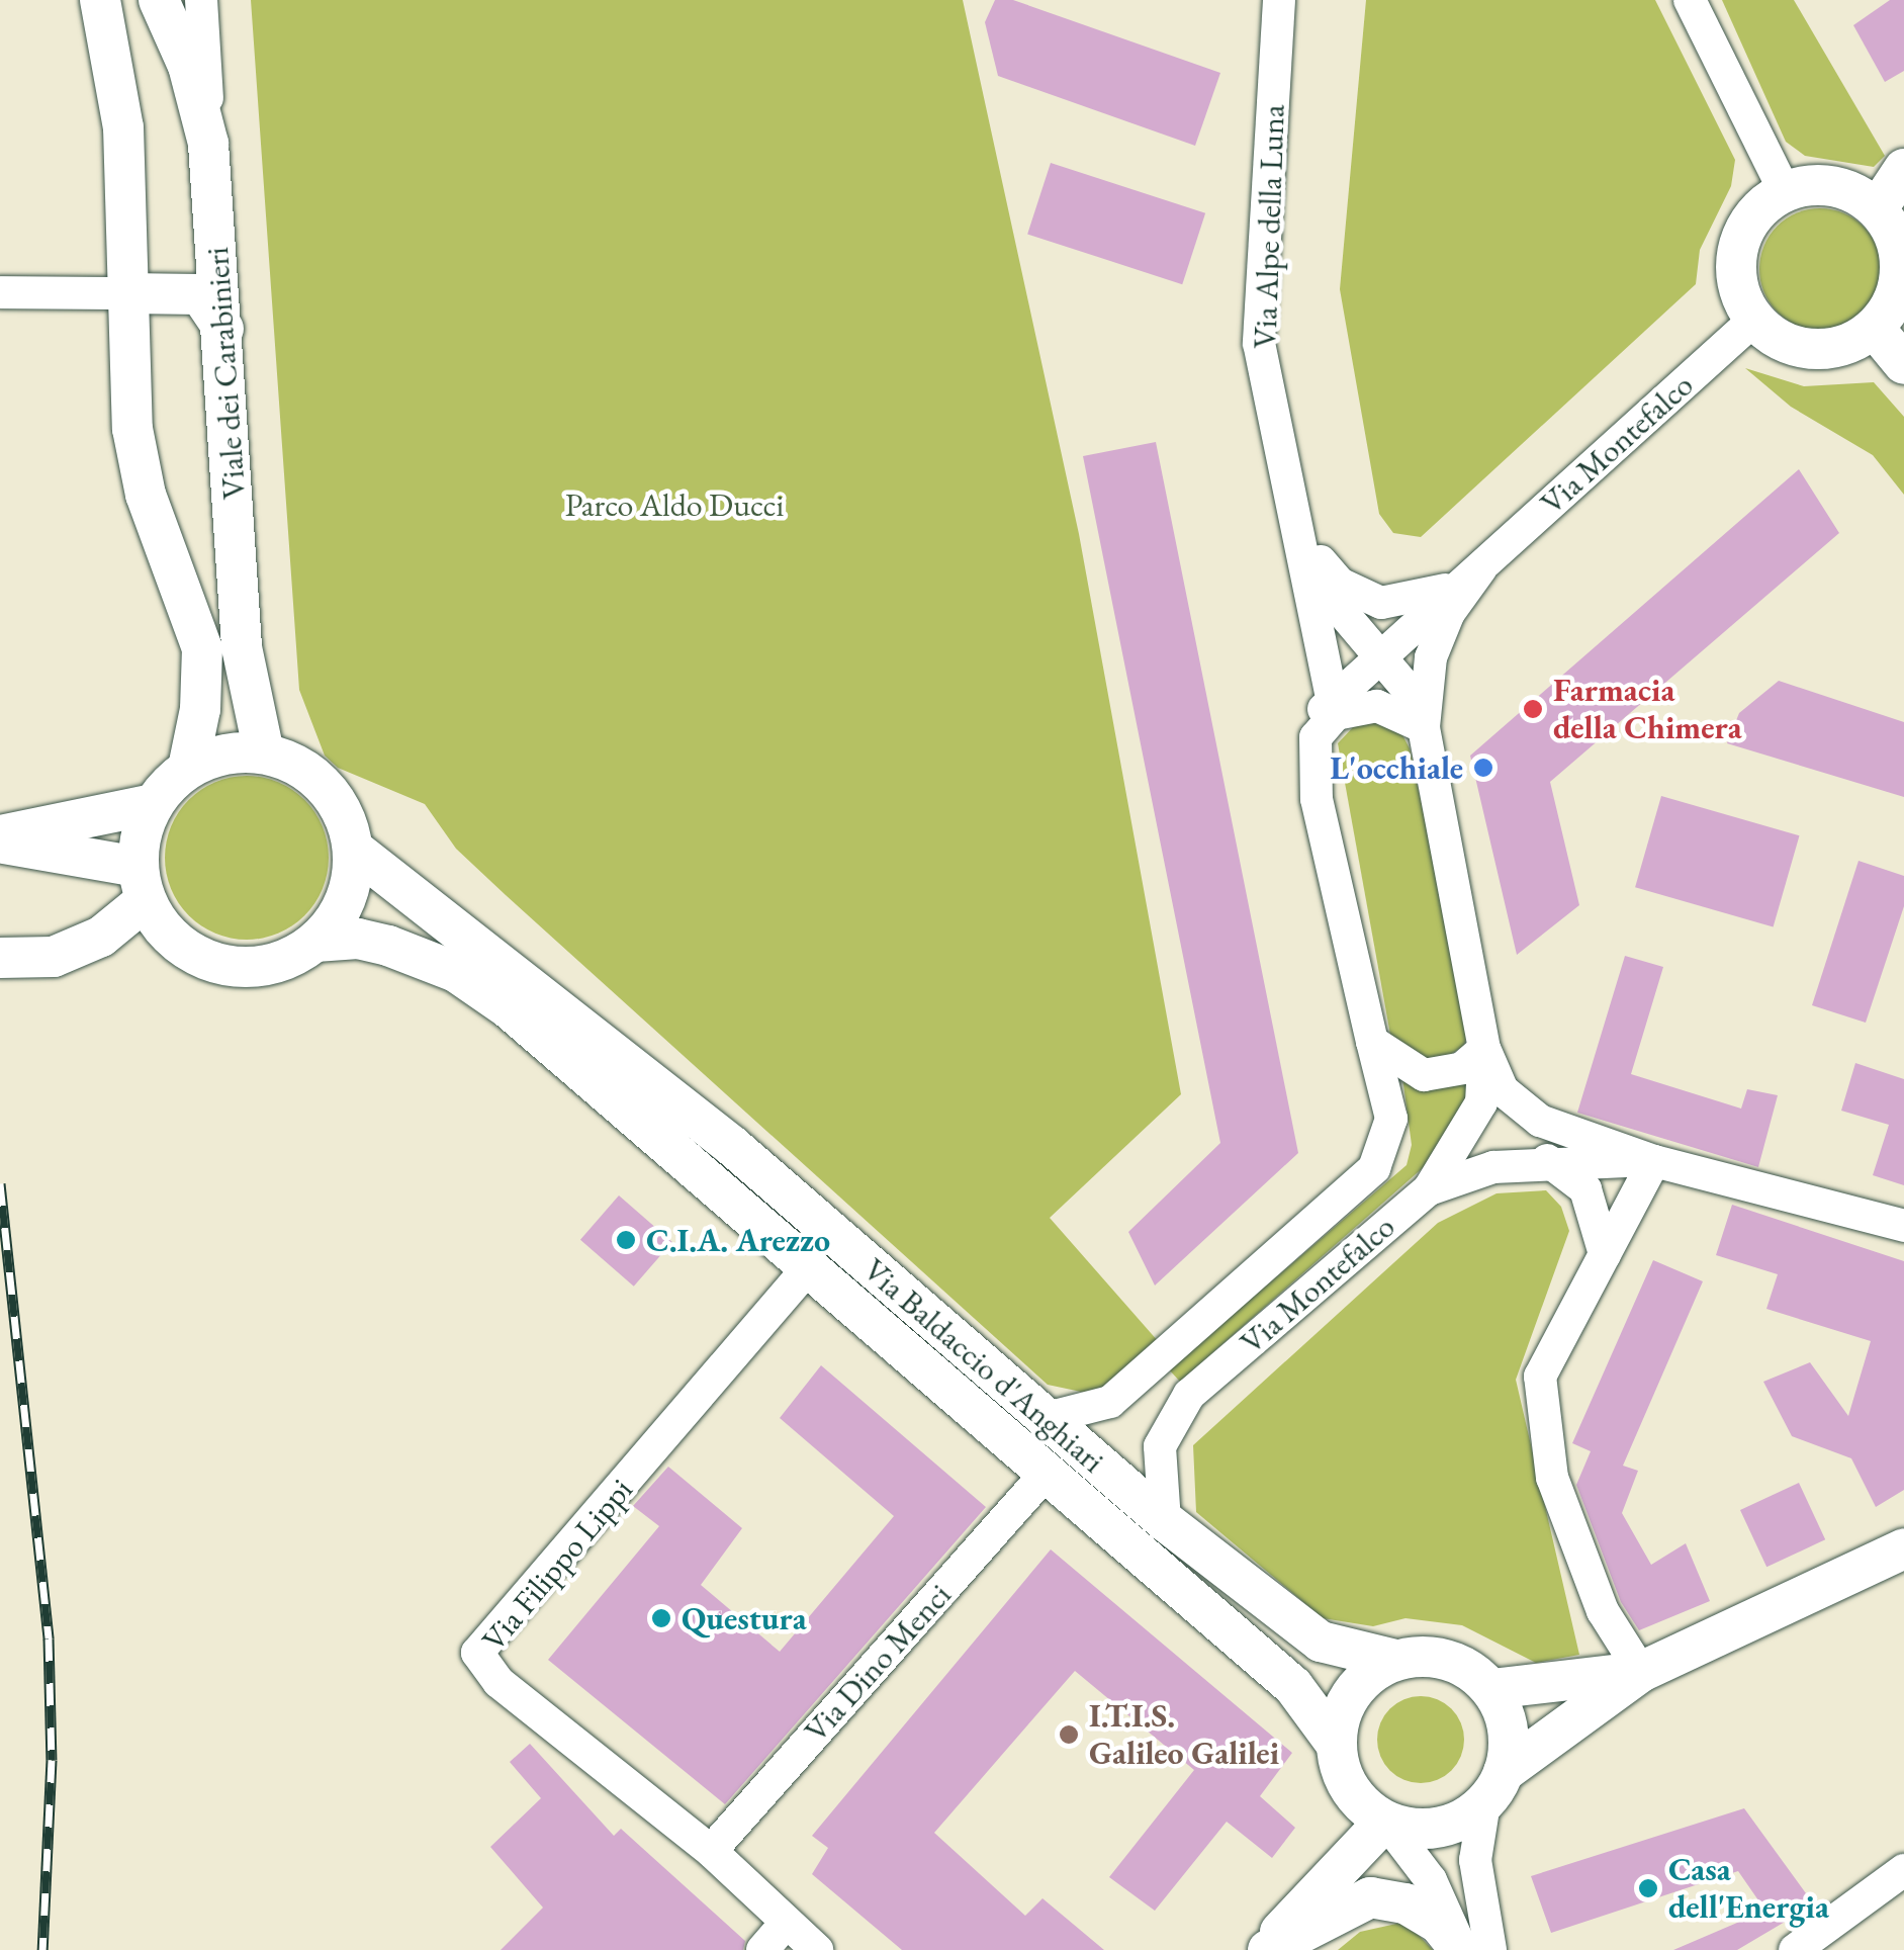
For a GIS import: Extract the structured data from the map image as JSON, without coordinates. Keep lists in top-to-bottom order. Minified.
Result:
{"streets":{"main road":["Viale dei Carabinieri","Via Baldaccio d'Anghiari"],"street":["Via Alpe della Luna","Via Montefalco","Via Filippo Lippi","Via Dino Menci"]},"crossings":[["Via Alpe della Luna","Via Montefalco"],["Viale dei Carabinieri","Via Baldaccio d'Anghiari"],["Via Montefalco","Via Baldaccio d'Anghiari"],["Via Baldaccio d'Anghiari","Via Filippo Lippi"],["Via Baldaccio d'Anghiari","Via Dino Menci"],["Via Filippo Lippi","Via Dino Menci"]],"parks":["Parco Aldo Ducci"],"places":["Farmacia della Chimera","L'occhiale","C.I.A. Arezzo","Questura","I.T.I.S. Galileo Galilei","Casa dell'Energia"]}
